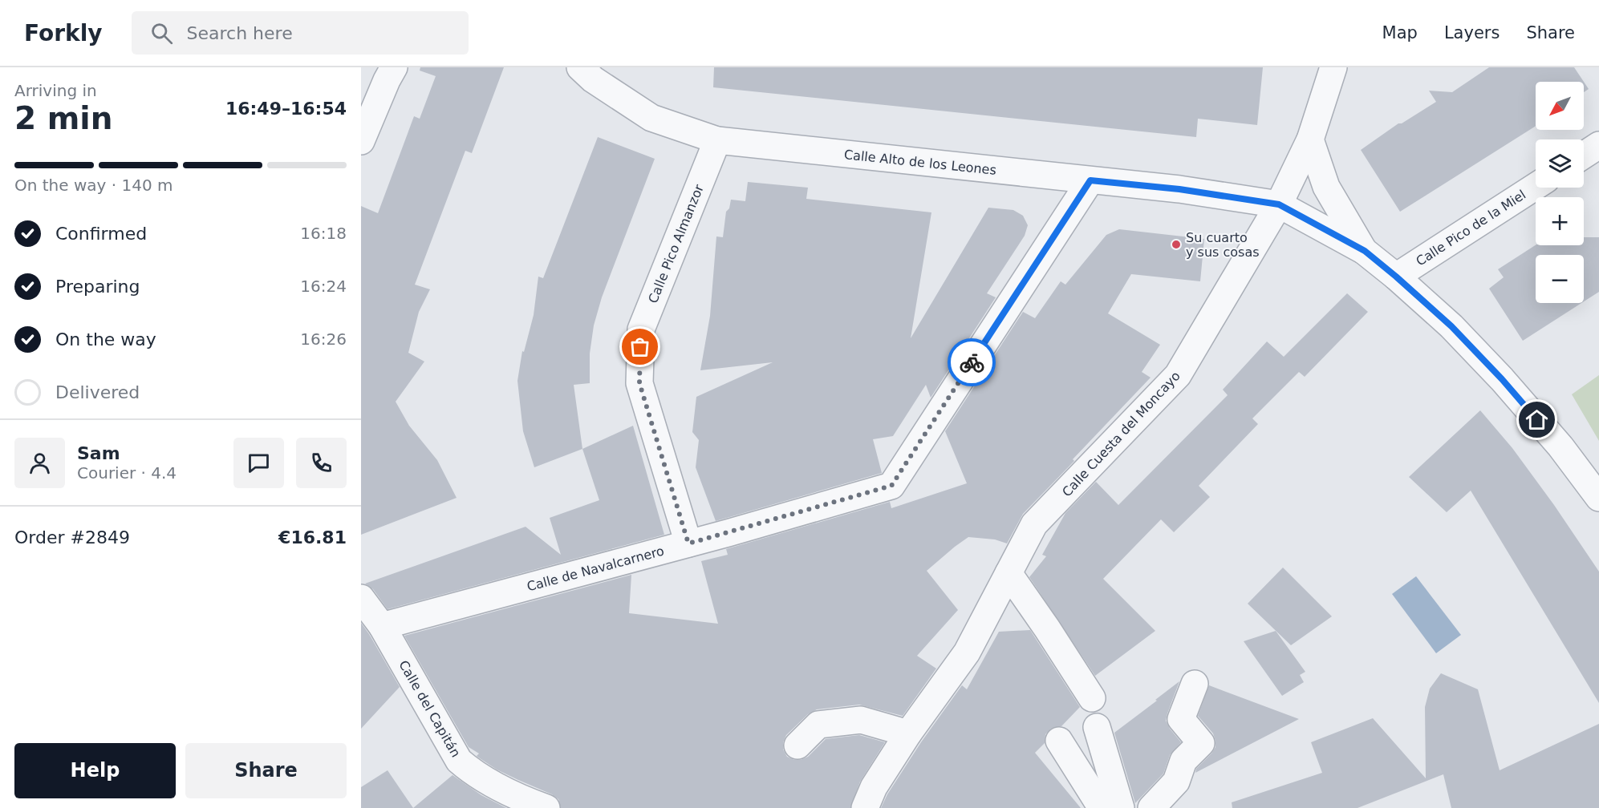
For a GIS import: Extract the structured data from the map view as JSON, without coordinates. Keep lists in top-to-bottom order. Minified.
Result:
{"streets":{"street":["Calle Alto de los Leones","Calle Pico de la Miel","Calle Pico Almanzor","Calle Cuesta del Moncayo","Calle de Navalcarnero","Calle del Capitán"]},"crossings":[["Calle Alto de los Leones","Calle Pico Almanzor"],["Calle Alto de los Leones","Calle Cuesta del Moncayo"],["Calle Alto de los Leones","Calle de Navalcarnero"],["Calle Pico Almanzor","Calle de Navalcarnero"],["Calle de Navalcarnero","Calle del Capitán"]],"places":["Su cuarto y sus cosas"],"north":"bottom left","page":{"header":"Forkly","search":"Search here","nav":["Map","Layers","Share"],"heading":["2 min","Arriving in","16:49–16:54"],"panel":["Sam","Courier · 4.4","Order #2849","€16.81"],"map_buttons":["+","−"],"bar":"On the way · 140 m","list":[["Confirmed","16:18"],["Preparing","16:24"],["On the way","16:26"],"Delivered"],"buttons":["Help","Share"]}}
